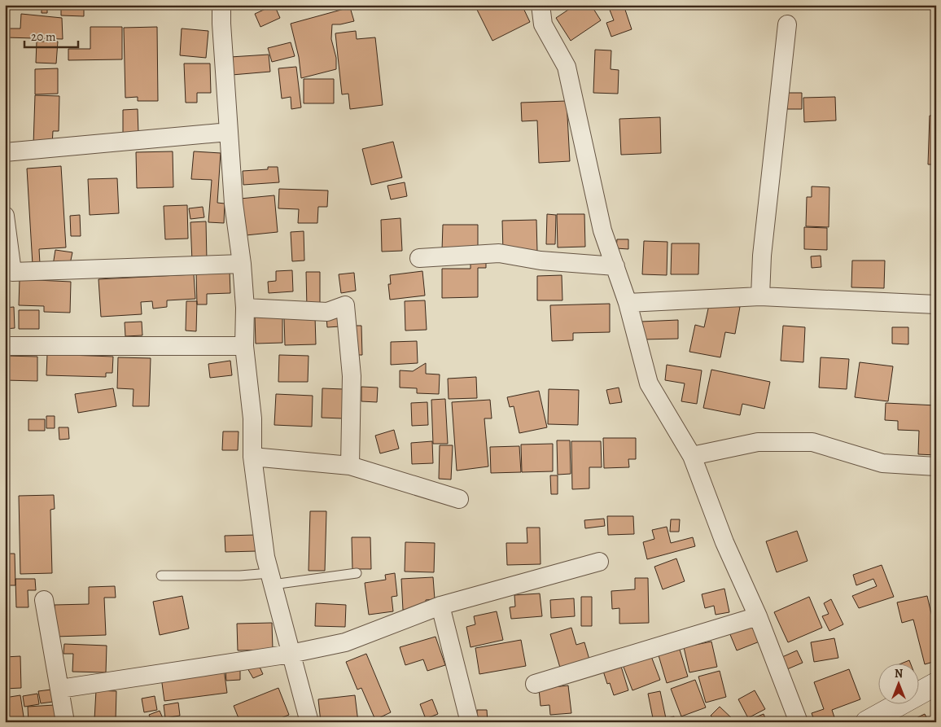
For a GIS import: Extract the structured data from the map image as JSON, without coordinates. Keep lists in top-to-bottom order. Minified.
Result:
{"scale_bar":"20 m","north":"top"}
